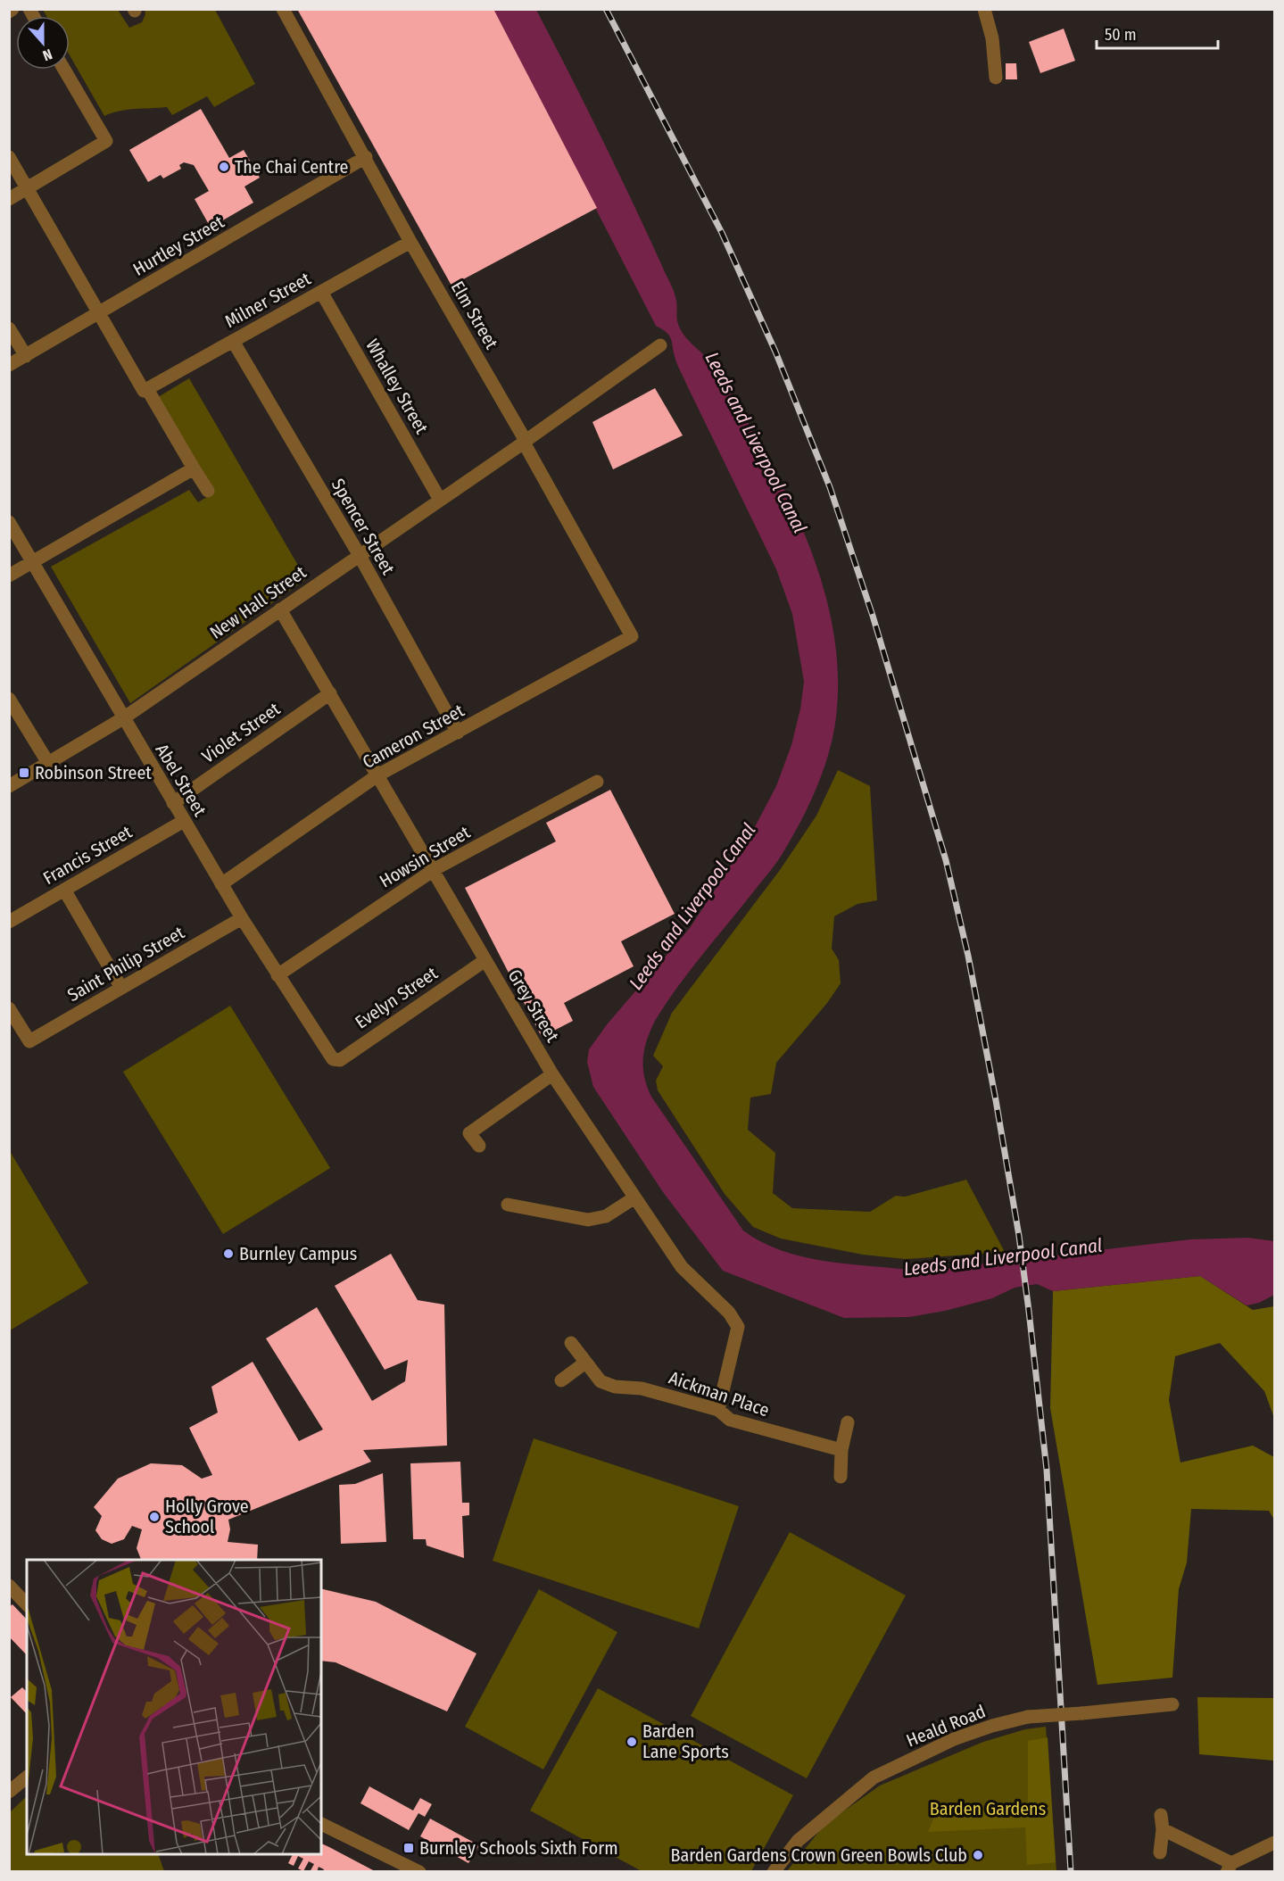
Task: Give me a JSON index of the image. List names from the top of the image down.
{
  "streets": {
    "street": [
      "Hurtley Street",
      "Milner Street",
      "Elm Street",
      "Whalley Street",
      "Spencer Street",
      "New Hall Street",
      "Violet Street",
      "Cameron Street",
      "Abel Street",
      "Francis Street",
      "Howsin Street",
      "Saint Philip Street",
      "Evelyn Street",
      "Grey Street",
      "Aickman Place",
      "Heald Road"
    ]
  },
  "crossings": [
    ["Hurtley Street", "Elm Street"],
    ["Milner Street", "Elm Street"],
    ["Milner Street", "Whalley Street"],
    ["Milner Street", "Spencer Street"],
    ["Elm Street", "New Hall Street"],
    ["Elm Street", "Cameron Street"],
    ["Whalley Street", "New Hall Street"],
    ["Spencer Street", "New Hall Street"],
    ["Spencer Street", "Cameron Street"],
    ["New Hall Street", "Abel Street"],
    ["New Hall Street", "Grey Street"],
    ["Violet Street", "Abel Street"],
    ["Violet Street", "Grey Street"],
    ["Cameron Street", "Abel Street"],
    ["Cameron Street", "Grey Street"],
    ["Abel Street", "Francis Street"],
    ["Abel Street", "Howsin Street"],
    ["Abel Street", "Saint Philip Street"],
    ["Abel Street", "Evelyn Street"],
    ["Howsin Street", "Grey Street"],
    ["Evelyn Street", "Grey Street"],
    ["Grey Street", "Aickman Place"]
  ],
  "water": ["Leeds and Liverpool Canal"],
  "parks": ["Barden Gardens"],
  "places": {
    "other": [
      "The Chai Centre",
      "Burnley Campus",
      "Holly Grove School",
      "Barden Lane Sports",
      "Barden Gardens Crown Green Bowls Club"
    ],
    "transit": ["Robinson Street", "Burnley Schools Sixth Form"]
  },
  "scale_bar": "50 m",
  "north": "bottom"
}
